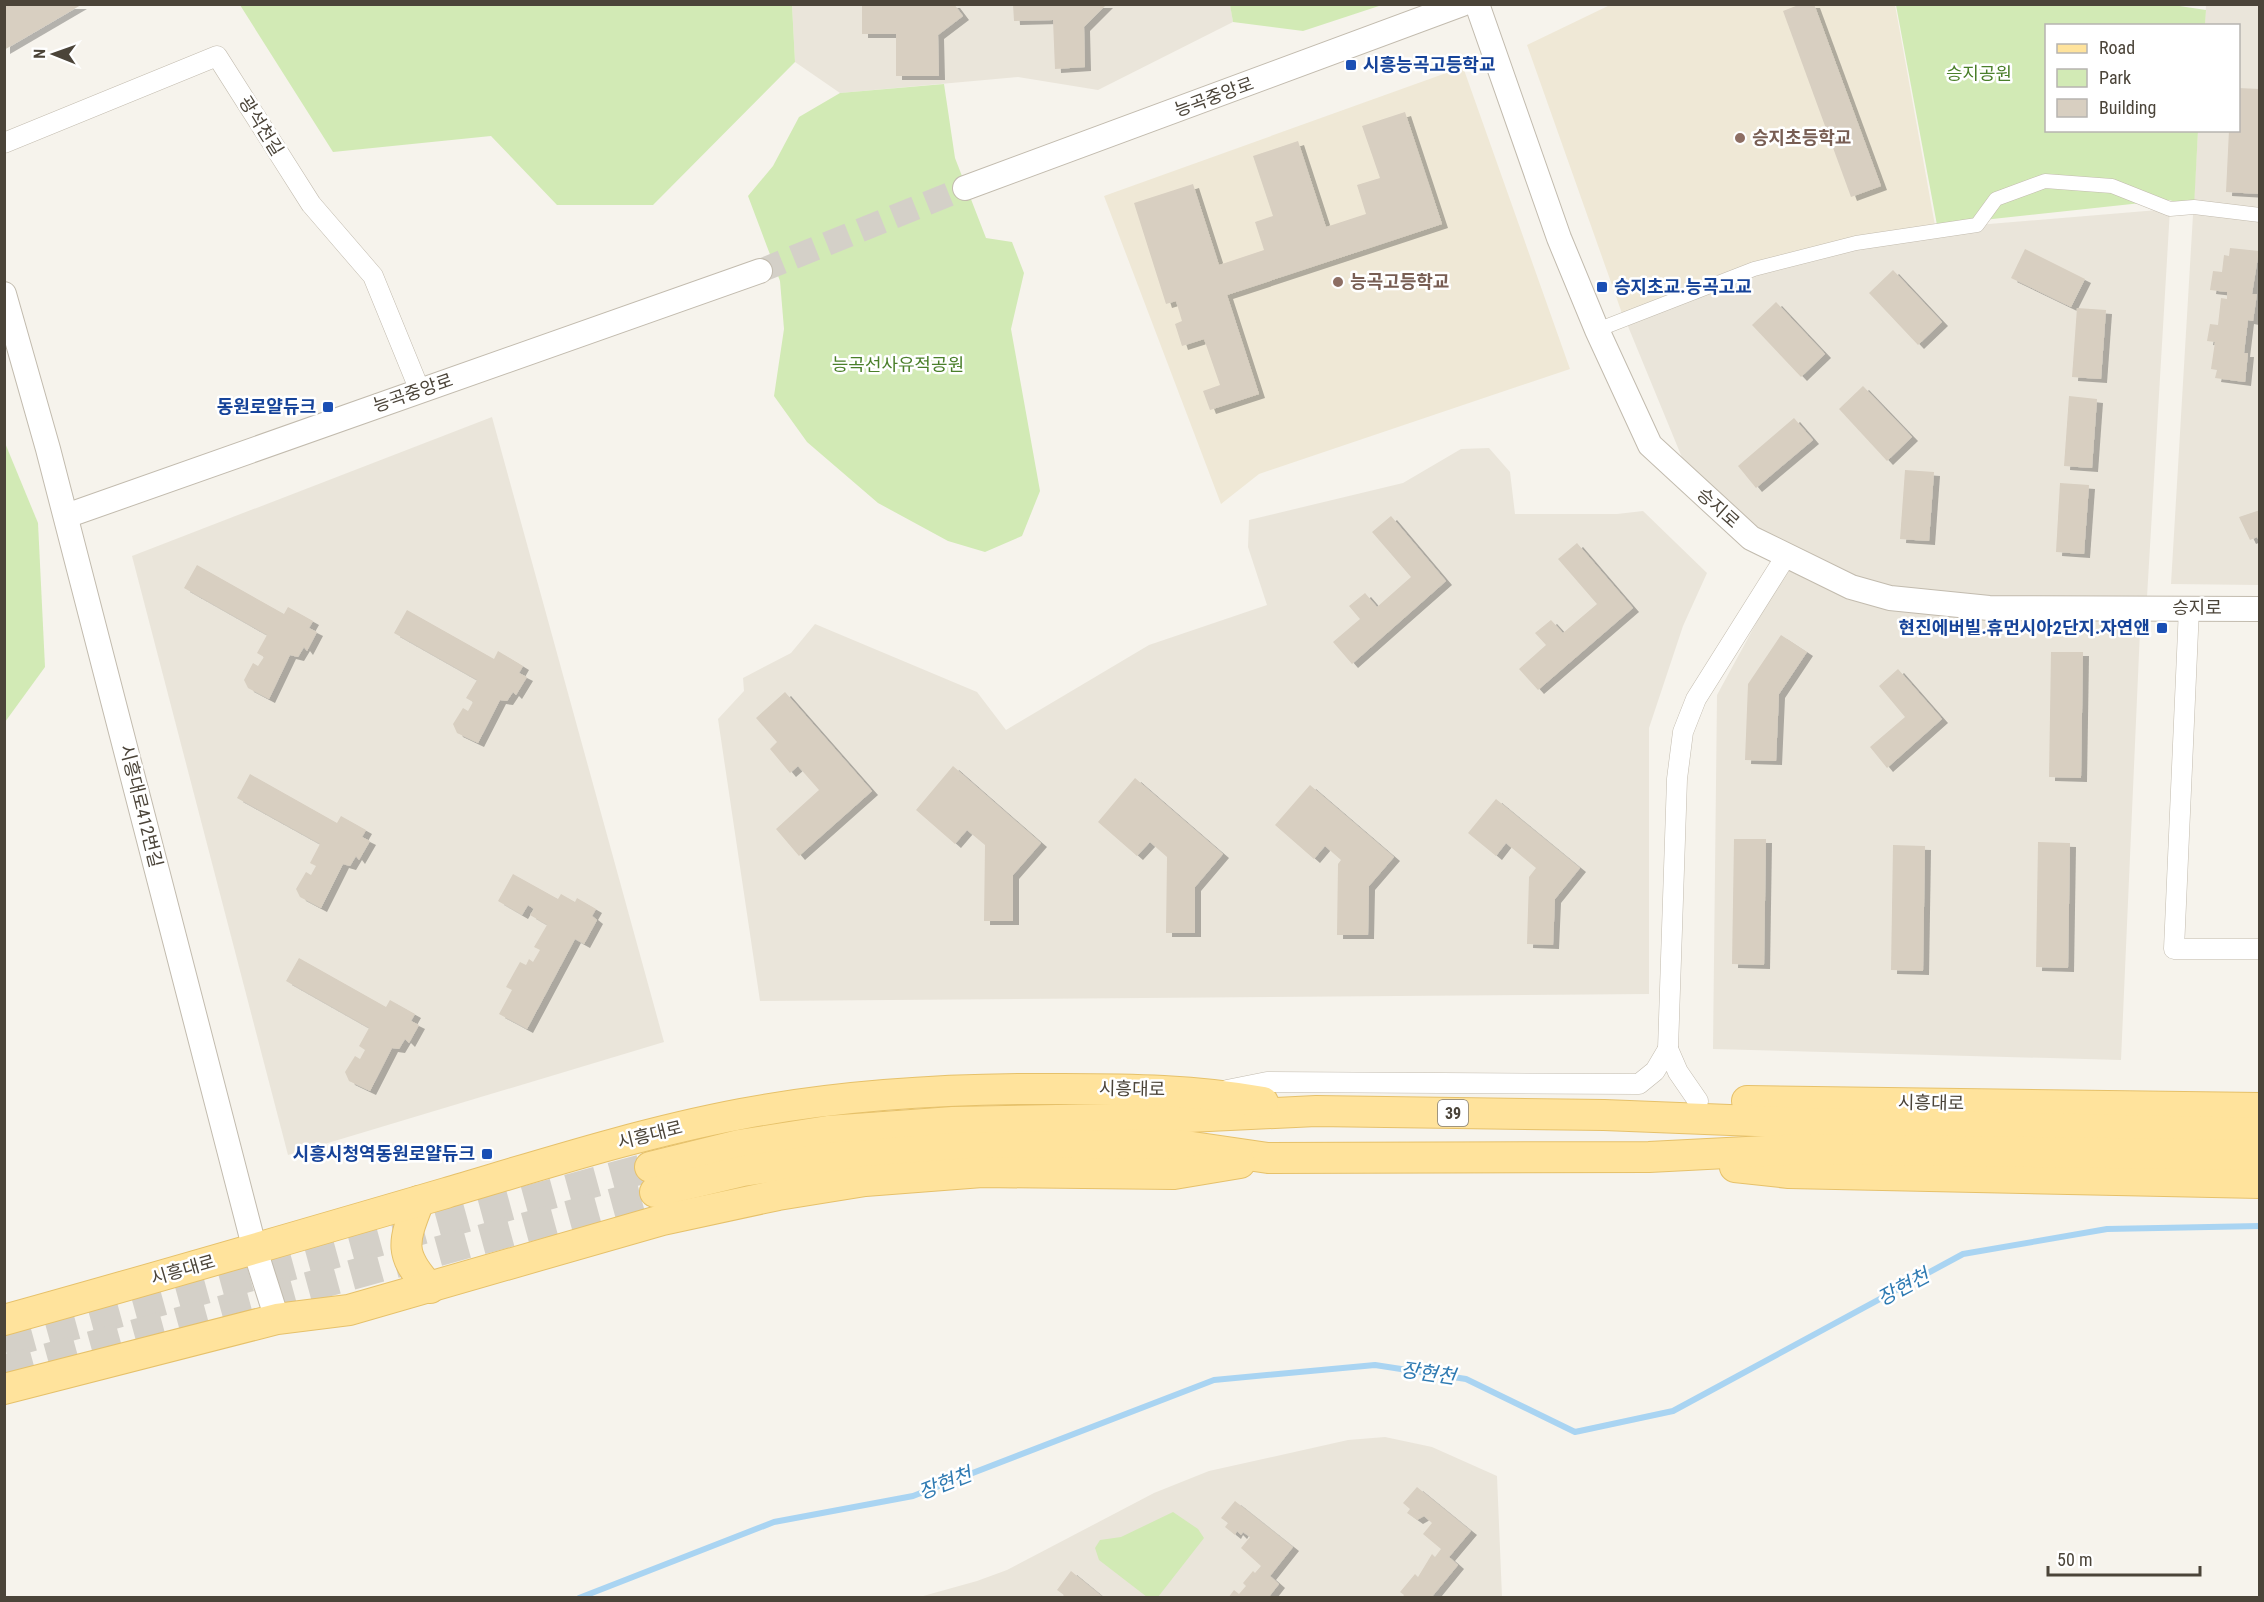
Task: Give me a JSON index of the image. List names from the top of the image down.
{
  "streets": {
    "main road": ["시흥대로", "39"],
    "street": [
      "능곡중앙로",
      "광석천길",
      "승지로",
      "시흥대로412번길"
    ]
  },
  "crossings": [
    ["능곡중앙로", "광석천길"],
    ["능곡중앙로", "시흥대로412번길"],
    ["시흥대로412번길", "시흥대로"]
  ],
  "water": ["장현천"],
  "parks": ["승지공원", "능곡선사유적공원"],
  "places": {
    "transit": [
      "시흥능곡고등학교",
      "승지초교.능곡고교",
      "동원로얄듀크",
      "현진에버빌.휴먼시아2단지.자연앤",
      "시흥시청역동원로얄듀크"
    ],
    "other": ["승지초등학교", "능곡고등학교"]
  },
  "legend": ["Road", "Park", "Building"],
  "scale_bar": "50 m",
  "north": "left"
}
